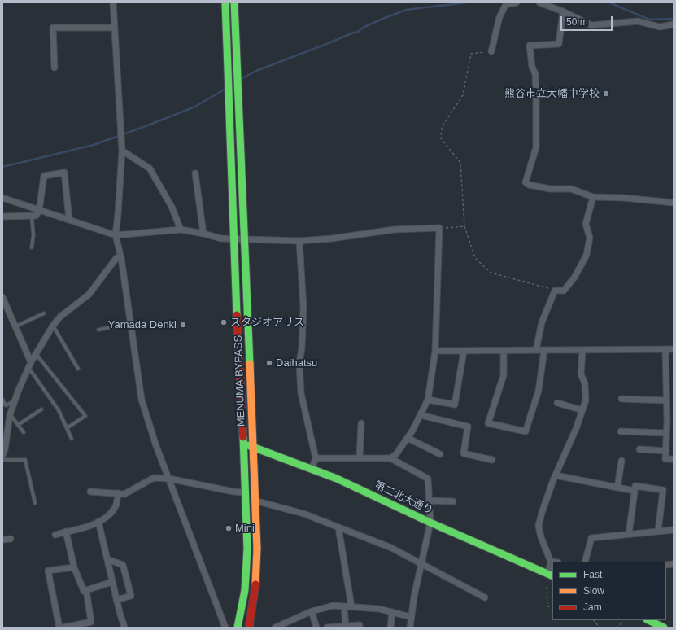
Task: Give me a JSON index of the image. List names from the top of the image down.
{
  "streets": {
    "main road": ["MENUMA BYPASS", "第二北大通り"]
  },
  "crossings": [
    ["MENUMA BYPASS", "第二北大通り"]
  ],
  "places": [
    "熊谷市立大幡中学校",
    "スタジオアリス",
    "Yamada Denki",
    "Daihatsu",
    "Mini"
  ],
  "legend": ["Fast", "Slow", "Jam"],
  "scale_bar": "50 m"
}
